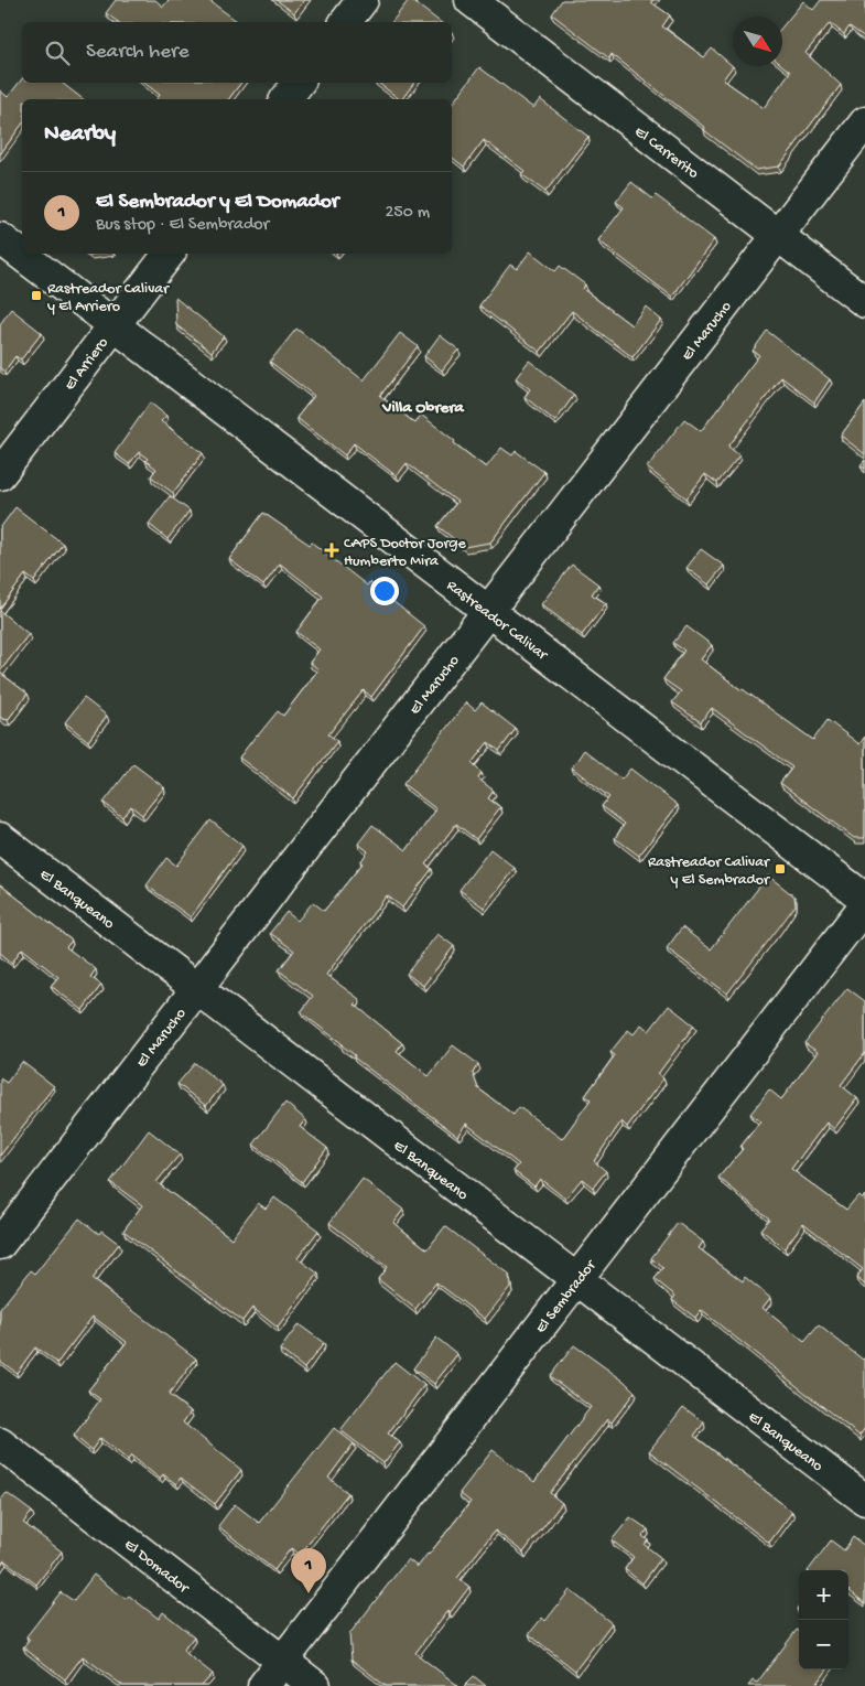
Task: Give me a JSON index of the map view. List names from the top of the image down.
{
  "streets": {
    "street": [
      "El Carrerito",
      "El Marucho",
      "El Arriero",
      "Rastreador Calivar",
      "El Banqueano",
      "El Sembrador",
      "El Domador"
    ]
  },
  "crossings": [
    ["El Carrerito", "El Marucho"],
    ["El Marucho", "Rastreador Calivar"],
    ["El Marucho", "El Banqueano"],
    ["El Arriero", "Rastreador Calivar"],
    ["El Banqueano", "El Sembrador"],
    ["El Sembrador", "El Domador"]
  ],
  "districts": ["Villa Obrera"],
  "places": {
    "transit": ["Rastreador Calivar y El Arriero", "Rastreador Calivar y El Sembrador"],
    "health": ["CAPS Doctor Jorge Humberto Mira"]
  },
  "north": "bottom right",
  "page": {
    "search": "Search here",
    "heading": "Nearby",
    "list": [
      {
        "mark": "1",
        "name": "El Sembrador y El Domador",
        "note": "Bus stop · El Sembrador",
        "value": "250 m"
      }
    ],
    "pins": "1",
    "map_buttons": ["+", "−"]
  }
}
